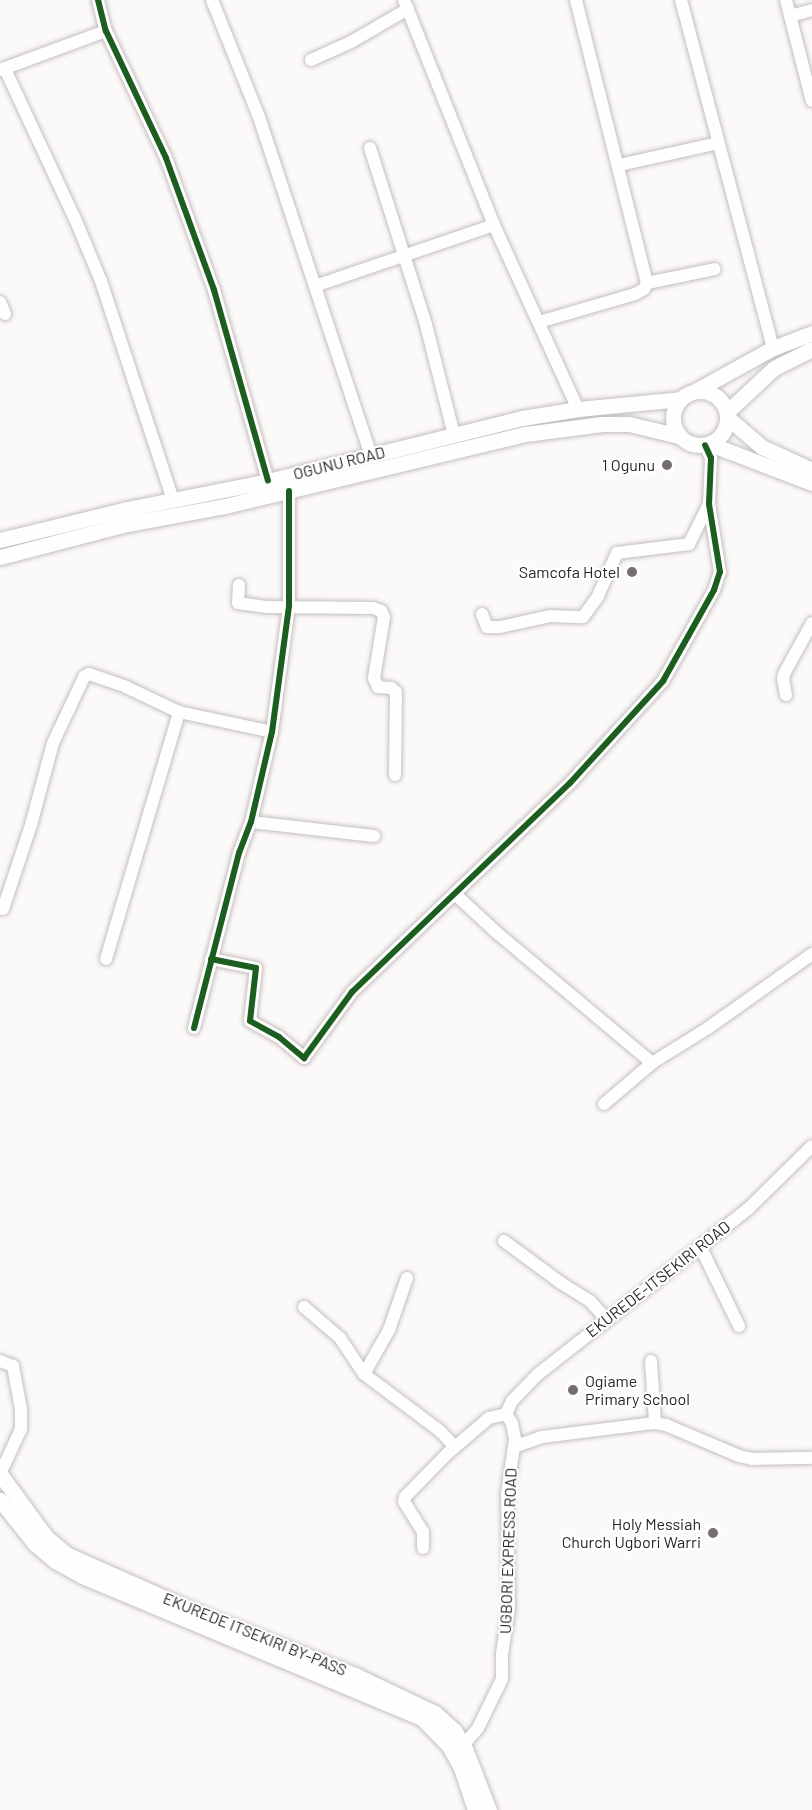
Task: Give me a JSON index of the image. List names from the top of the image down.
{
  "streets": {
    "main road": ["OGUNU ROAD", "EKUREDE ITSEKIRI BY-PASS"],
    "street": ["EKUREDE-ITSEKIRI ROAD", "UGBORI EXPRESS ROAD"]
  },
  "crossings": [
    ["EKUREDE-ITSEKIRI ROAD", "UGBORI EXPRESS ROAD"],
    ["UGBORI EXPRESS ROAD", "EKUREDE ITSEKIRI BY-PASS"]
  ],
  "places": [
    "1 Ogunu",
    "Samcofa Hotel",
    "Ogiame Primary School",
    "Holy Messiah Church Ugbori Warri"
  ]
}
